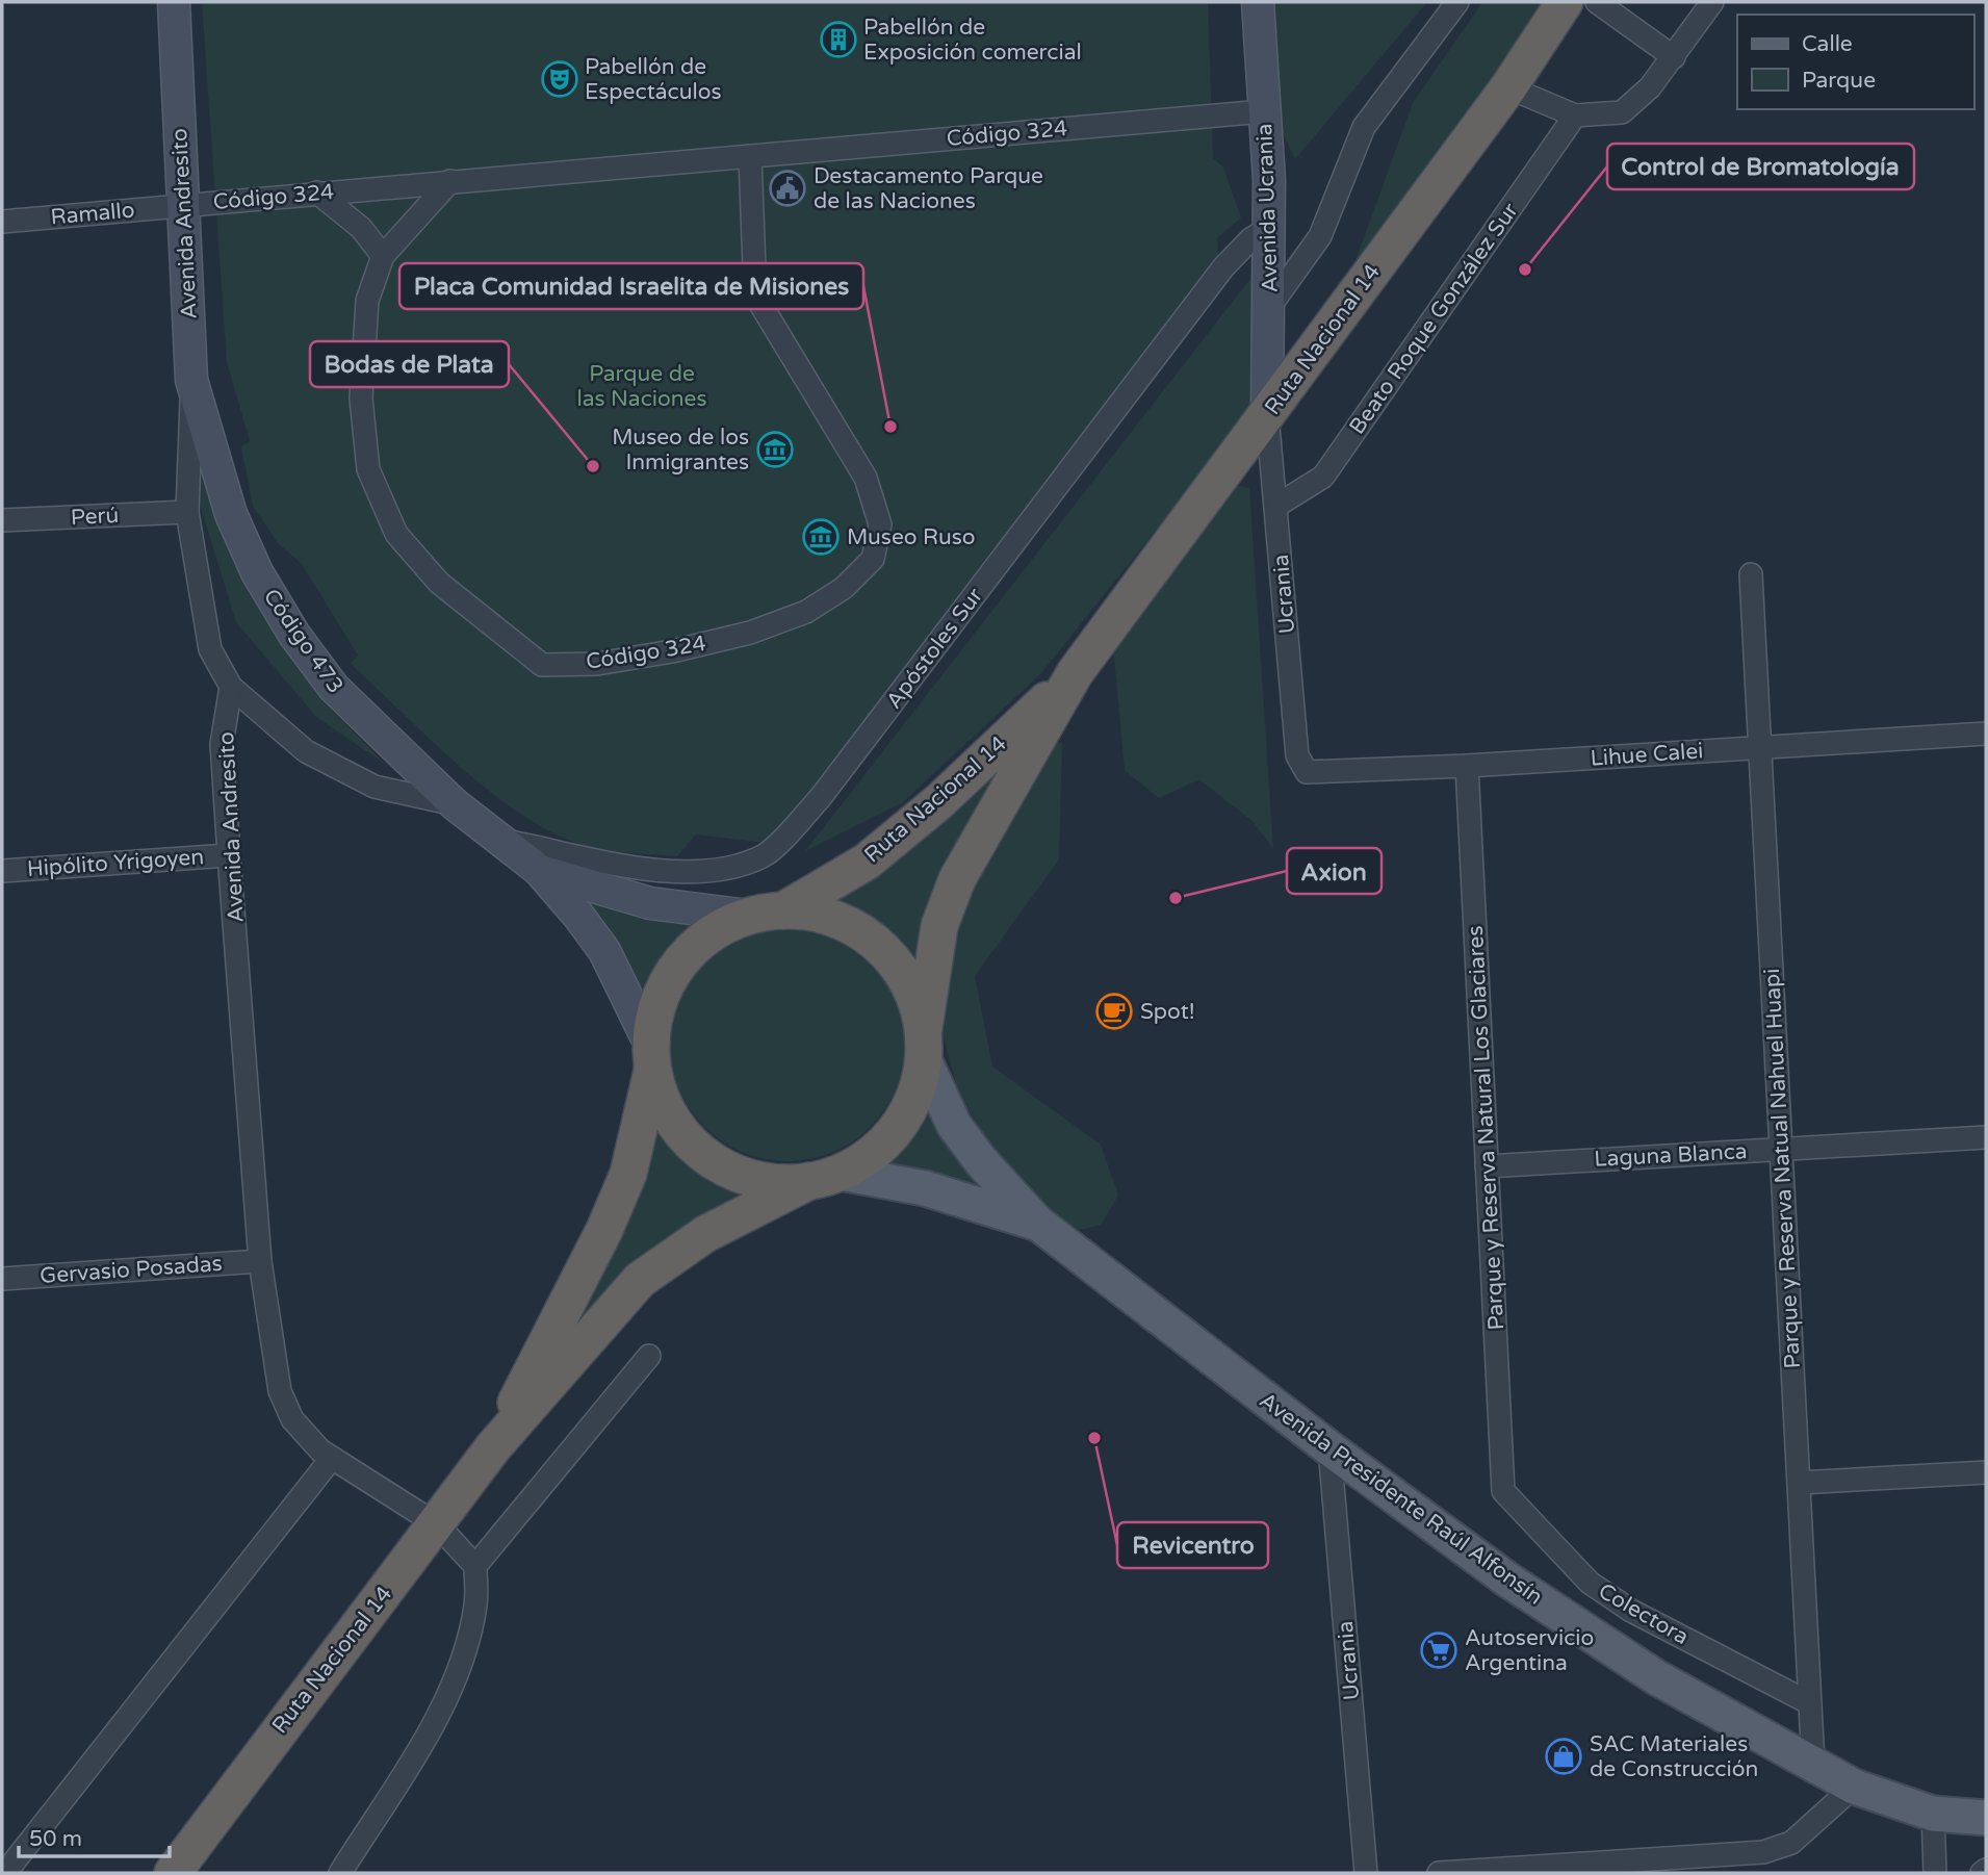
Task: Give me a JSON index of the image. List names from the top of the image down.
{
  "streets": {
    "highway": ["Ruta Nacional 14"],
    "main road": [
      "Avenida Ucrania",
      "Avenida Andresito",
      "Código 473",
      "Avenida Presidente Raúl Alfonsín"
    ],
    "street": [
      "Código 324",
      "Ramallo",
      "Beato Roque González Sur",
      "Perú",
      "Ucrania",
      "Apóstoles Sur",
      "Lihue Calei",
      "Hipólito Yrigoyen",
      "Parque y Reserva Natural Los Glaciares",
      "Laguna Blanca",
      "Parque y Reserva Natual Nahuel Huapi",
      "Gervasio Posadas",
      "Colectora"
    ]
  },
  "crossings": [
    ["Código 324", "Avenida Ucrania"],
    ["Código 324", "Ramallo"],
    ["Código 324", "Avenida Andresito"],
    ["Avenida Ucrania", "Ruta Nacional 14"],
    ["Avenida Ucrania", "Ucrania"],
    ["Avenida Ucrania", "Apóstoles Sur"],
    ["Ramallo", "Avenida Andresito"],
    ["Avenida Andresito", "Ruta Nacional 14"],
    ["Avenida Andresito", "Perú"],
    ["Avenida Andresito", "Código 473"],
    ["Avenida Andresito", "Hipólito Yrigoyen"],
    ["Avenida Andresito", "Gervasio Posadas"],
    ["Beato Roque González Sur", "Ucrania"],
    ["Ruta Nacional 14", "Ucrania"],
    ["Ruta Nacional 14", "Avenida Presidente Raúl Alfonsín"],
    ["Ucrania", "Lihue Calei"],
    ["Ucrania", "Avenida Presidente Raúl Alfonsín"],
    ["Código 473", "Apóstoles Sur"],
    ["Lihue Calei", "Parque y Reserva Natural Los Glaciares"],
    ["Lihue Calei", "Parque y Reserva Natual Nahuel Huapi"],
    ["Parque y Reserva Natural Los Glaciares", "Laguna Blanca"],
    ["Parque y Reserva Natural Los Glaciares", "Colectora"],
    ["Laguna Blanca", "Parque y Reserva Natual Nahuel Huapi"],
    ["Parque y Reserva Natual Nahuel Huapi", "Avenida Presidente Raúl Alfonsín"],
    ["Parque y Reserva Natual Nahuel Huapi", "Colectora"]
  ],
  "parks": ["Parque de las Naciones"],
  "places": {
    "building": ["Pabellón de Exposición comercial"],
    "theatre": ["Pabellón de Espectáculos"],
    "public building": ["Destacamento Parque de las Naciones"],
    "other": [
      "Control de Bromatología",
      "Placa Comunidad Israelita de Misiones",
      "Bodas de Plata",
      "Axion",
      "Revicentro"
    ],
    "museum": ["Museo de los Inmigrantes", "Museo Ruso"],
    "cafe": ["Spot!"],
    "supermarket": ["Autoservicio Argentina"],
    "shop": ["SAC Materiales de Construcción"]
  },
  "legend": ["Calle", "Parque"],
  "scale_bar": "50 m"
}
